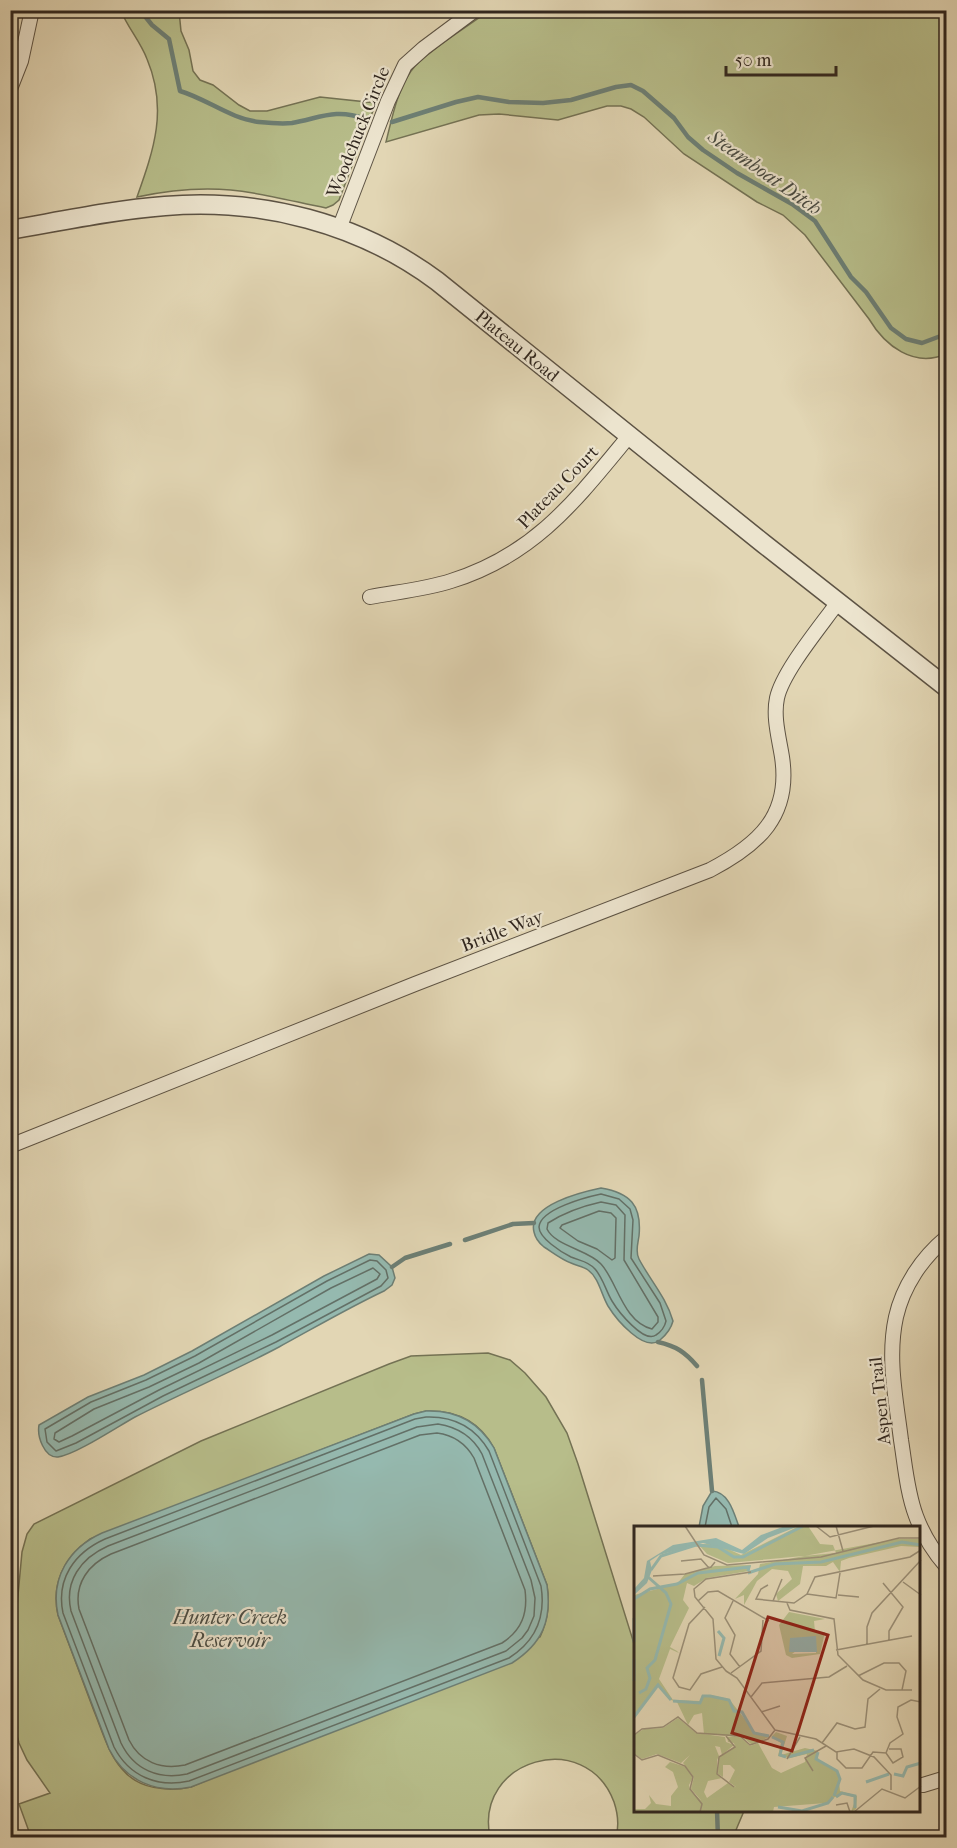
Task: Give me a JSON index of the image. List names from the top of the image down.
{
  "streets": {
    "street": [
      "Woodchuck Circle",
      "Plateau Road",
      "Plateau Court",
      "Bridle Way",
      "Aspen Trail"
    ]
  },
  "crossings": [
    ["Woodchuck Circle", "Plateau Road"],
    ["Plateau Road", "Plateau Court"],
    ["Plateau Road", "Bridle Way"]
  ],
  "water": ["Steamboat Ditch", "Hunter Creek Reservoir"],
  "scale_bar": "50 m"
}
